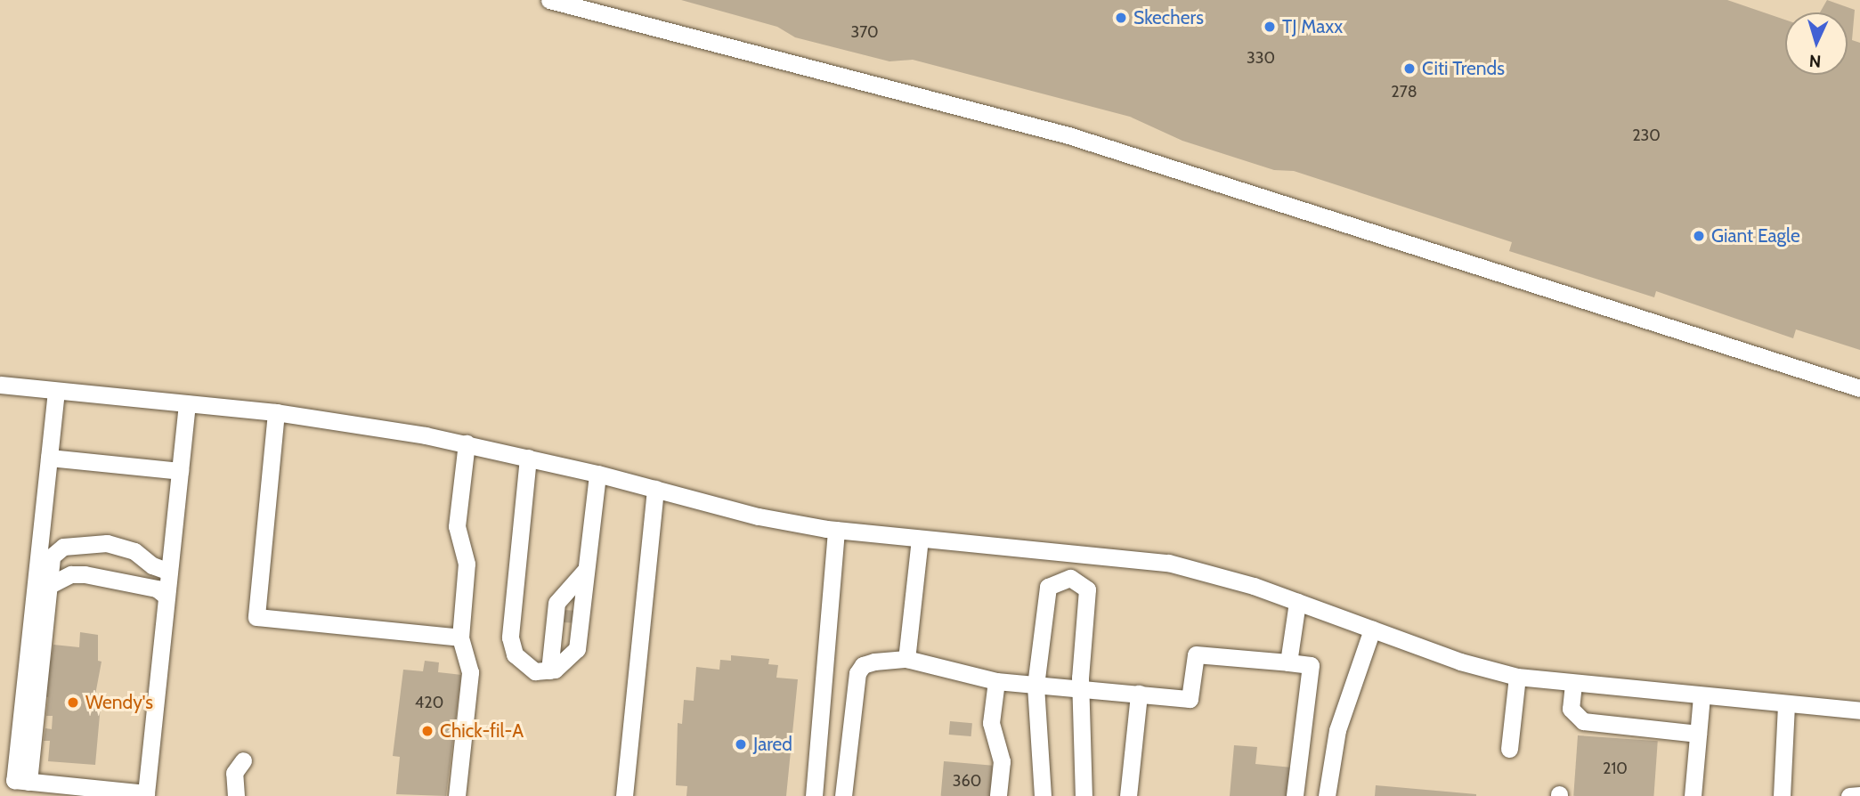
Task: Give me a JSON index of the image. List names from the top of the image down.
{
  "places": [
    "Skechers",
    "TJ Maxx",
    "Citi Trends",
    "Giant Eagle",
    "Wendy's",
    "Chick-fil-A",
    "Jared"
  ],
  "house_numbers": [
    "370",
    "330",
    "278",
    "230",
    "420",
    "210",
    "360"
  ],
  "north": "bottom"
}
